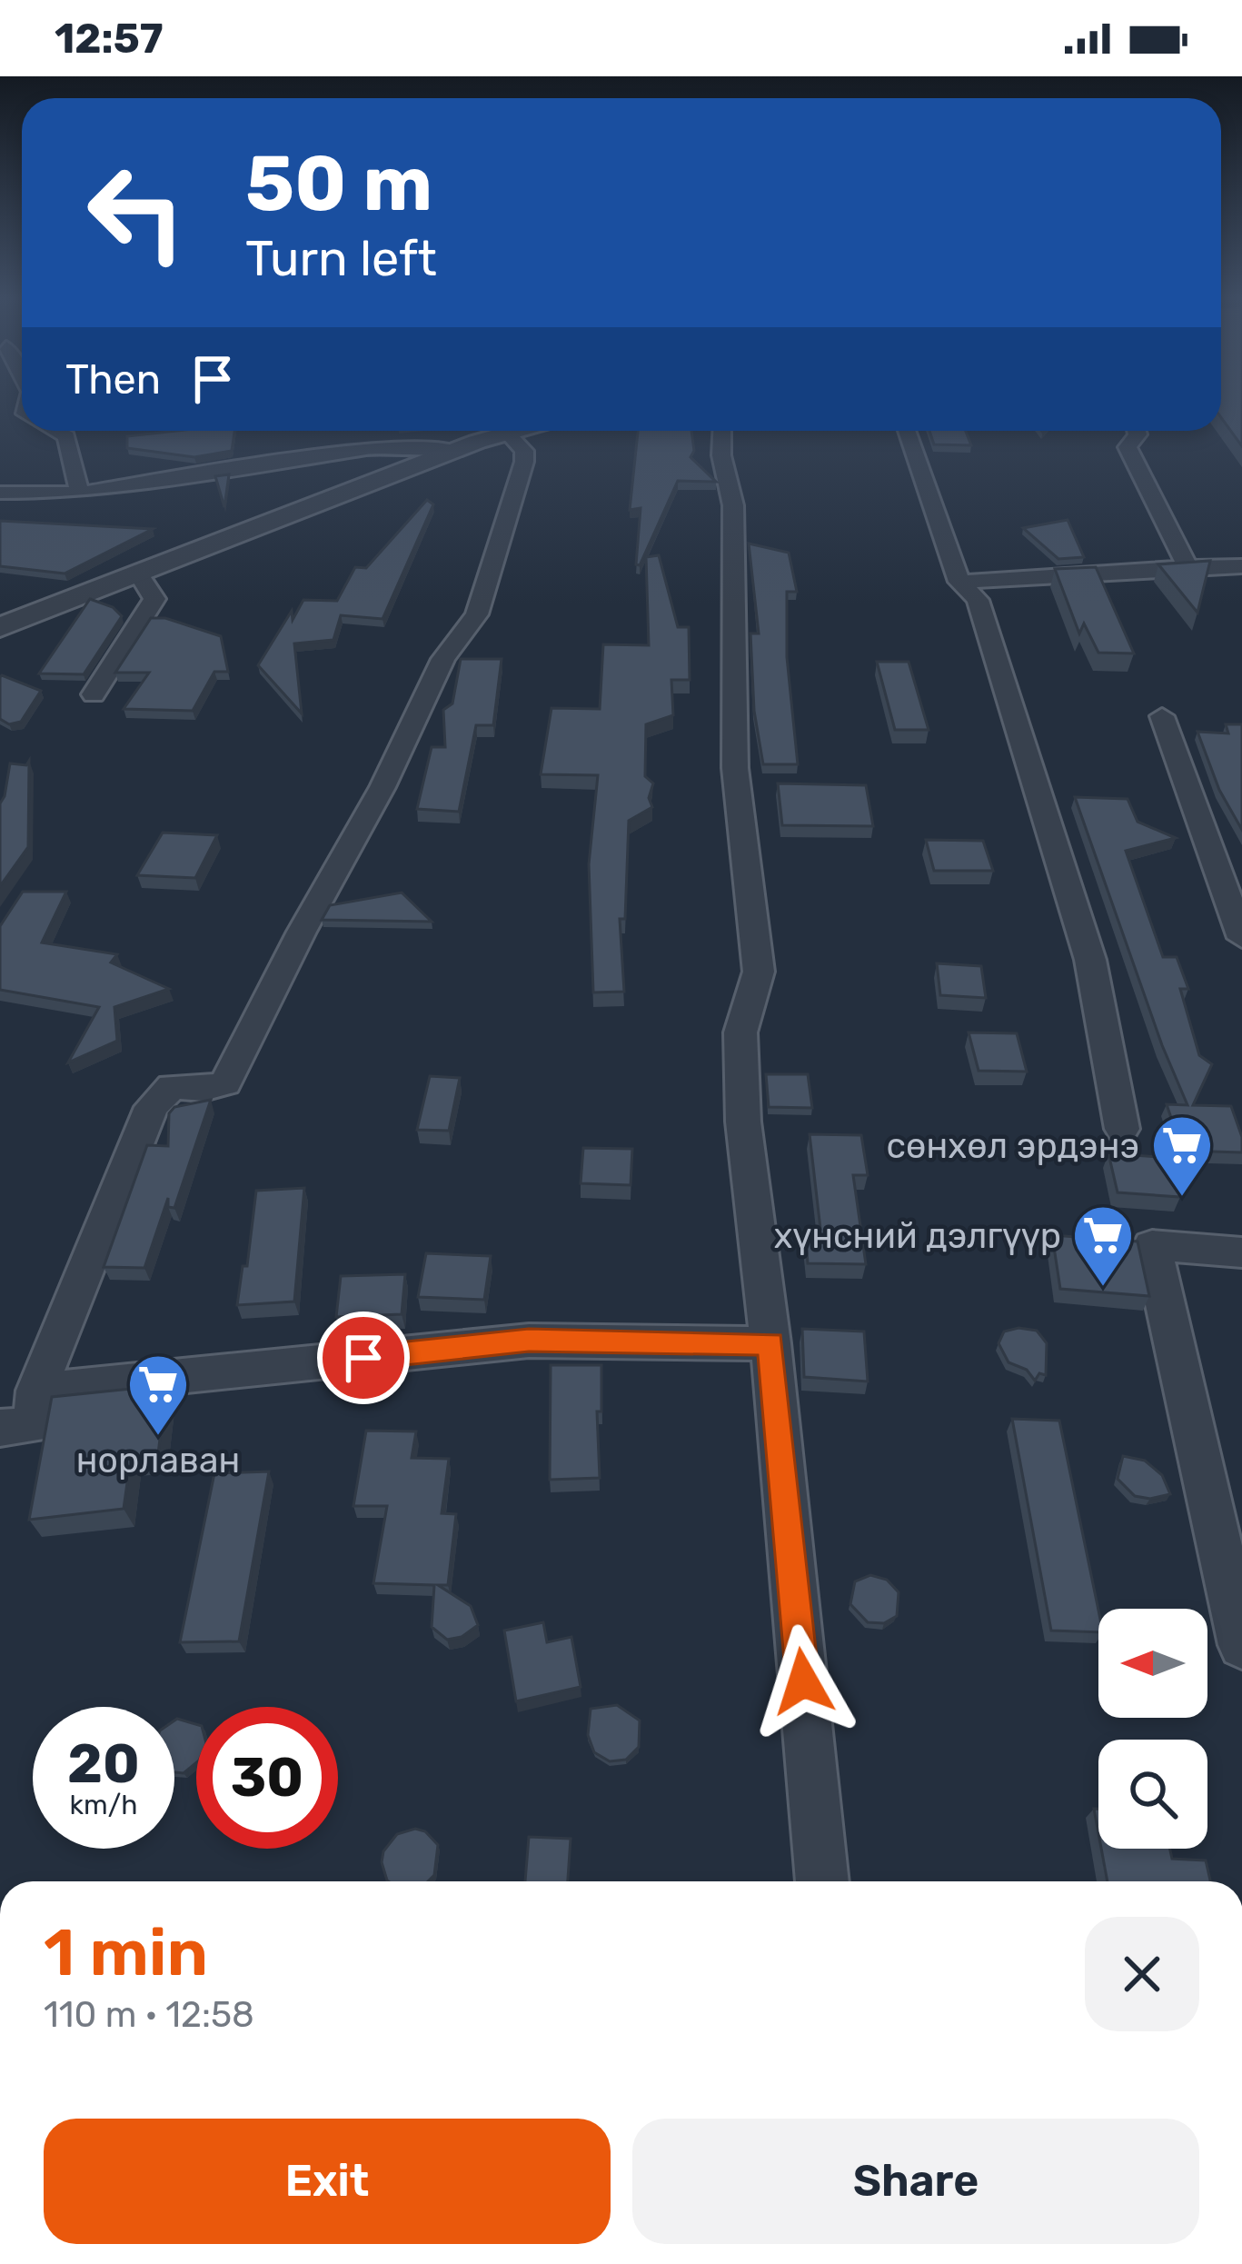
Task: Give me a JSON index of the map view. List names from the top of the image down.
{
  "places": {
    "supermarket": ["сөнхөл эрдэнэ", "хүнсний дэлгүүр", "норлаван"]
  },
  "north": "left",
  "page": {
    "status": "12:57",
    "turn": ["50 m", "Turn left"],
    "then": "Then",
    "speed": "20 km/h",
    "limit": "30",
    "heading": ["1 min", "110 m · 12:58"],
    "buttons": ["Exit", "Share"]
  }
}
